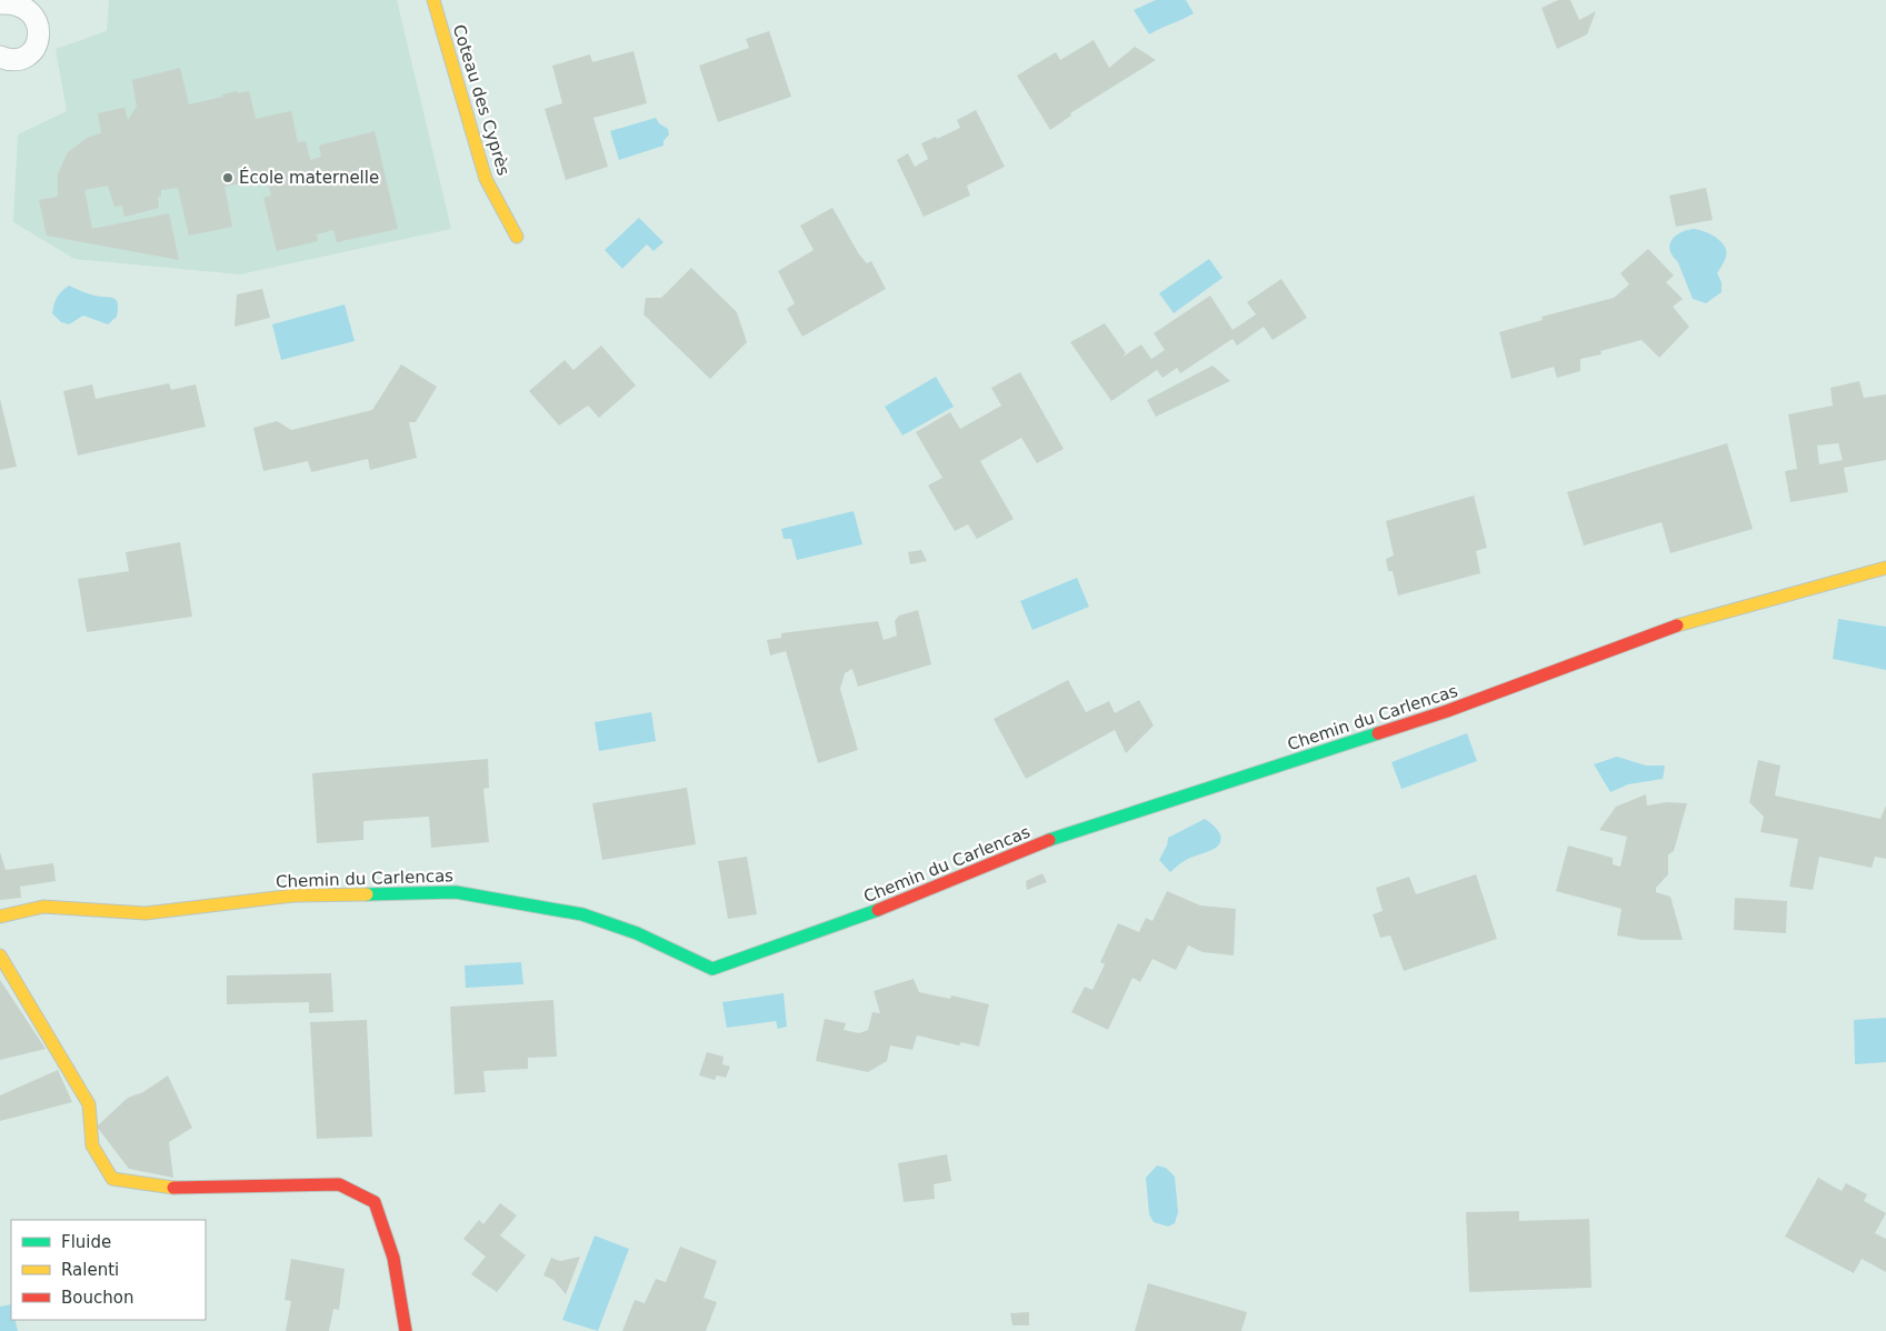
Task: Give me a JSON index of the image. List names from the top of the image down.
{
  "streets": {
    "street": ["Coteau des Cyprès", "Chemin du Carlencas"]
  },
  "places": ["École maternelle"],
  "legend": ["Fluide", "Ralenti", "Bouchon"]
}
